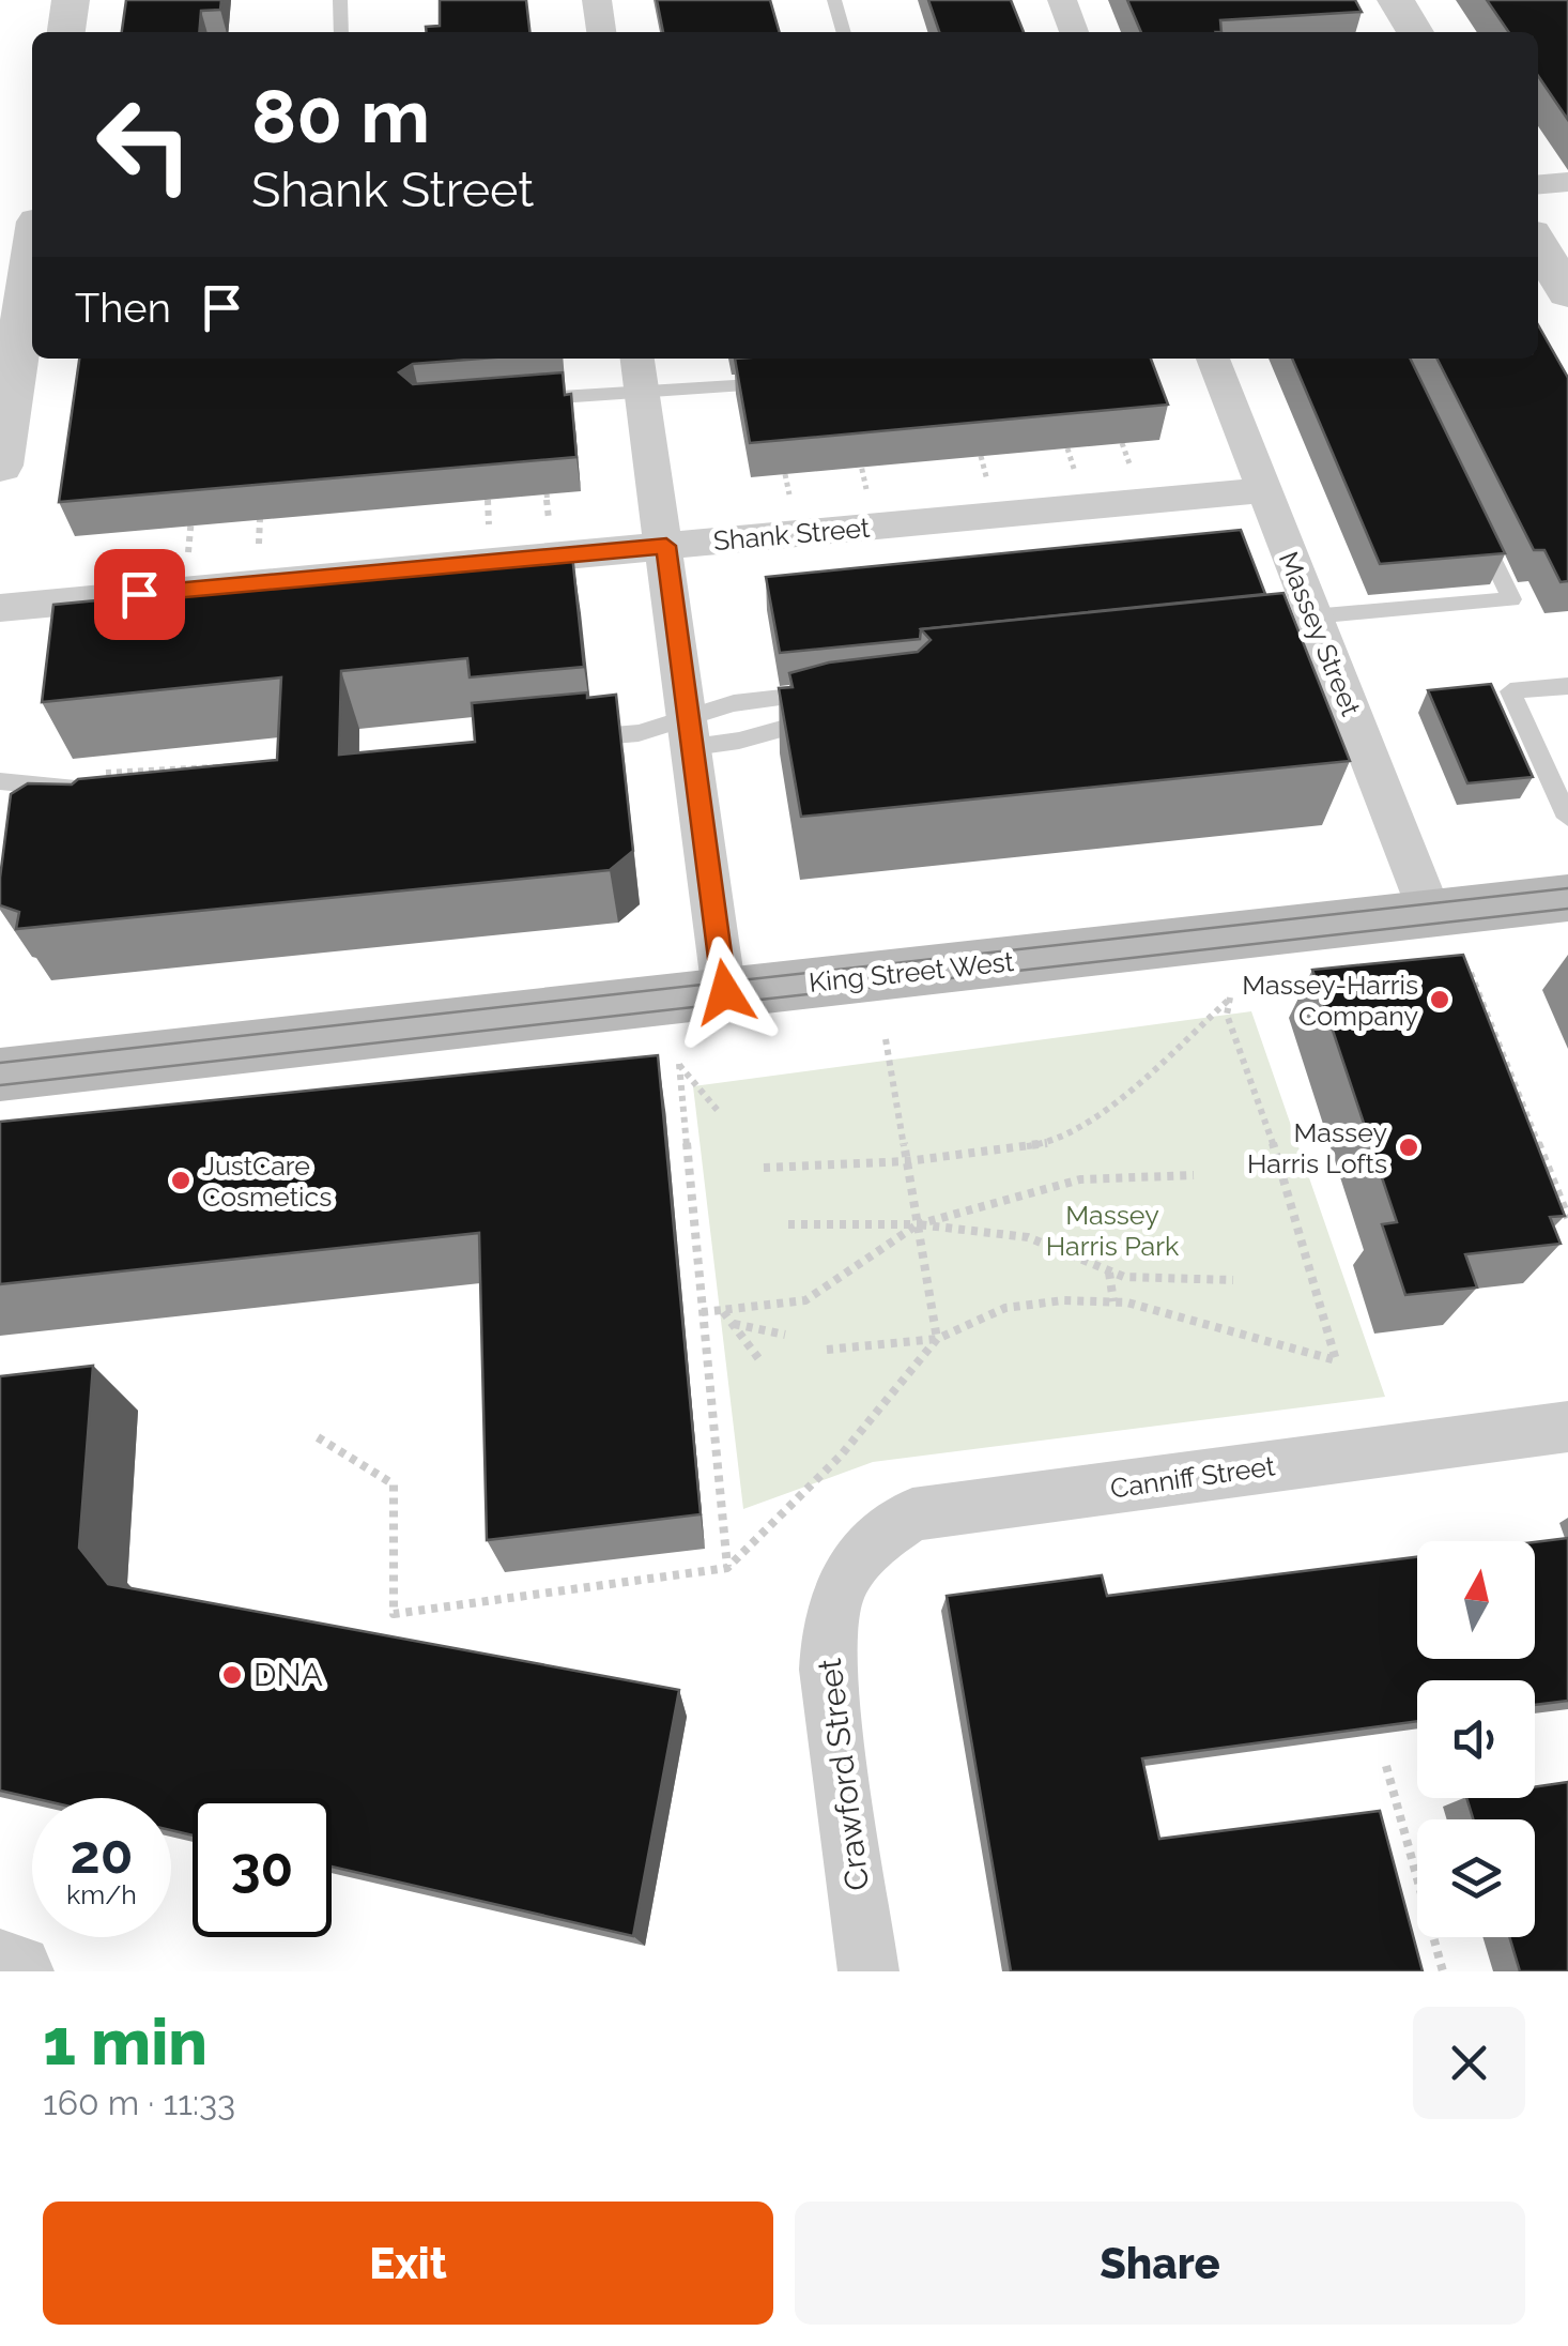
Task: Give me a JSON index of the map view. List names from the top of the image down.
{
  "streets": {
    "main road": ["King Street West"],
    "street": [
      "Shank Street",
      "Massey Street",
      "Canniff Street",
      "Crawford Street"
    ]
  },
  "crossings": [
    ["Shank Street", "Massey Street"],
    ["Massey Street", "King Street West"],
    ["Canniff Street", "Crawford Street"]
  ],
  "parks": ["Massey Harris Park"],
  "places": [
    "Massey-Harris Company",
    "Massey Harris Lofts",
    "JustCare Cosmetics",
    "DNA"
  ],
  "north": "top",
  "page": {
    "turn": ["80 m", "Shank Street"],
    "then": "Then",
    "speed": "20 km/h",
    "limit": "30",
    "heading": ["1 min", "160 m · 11:33"],
    "buttons": ["Exit", "Share"]
  }
}
